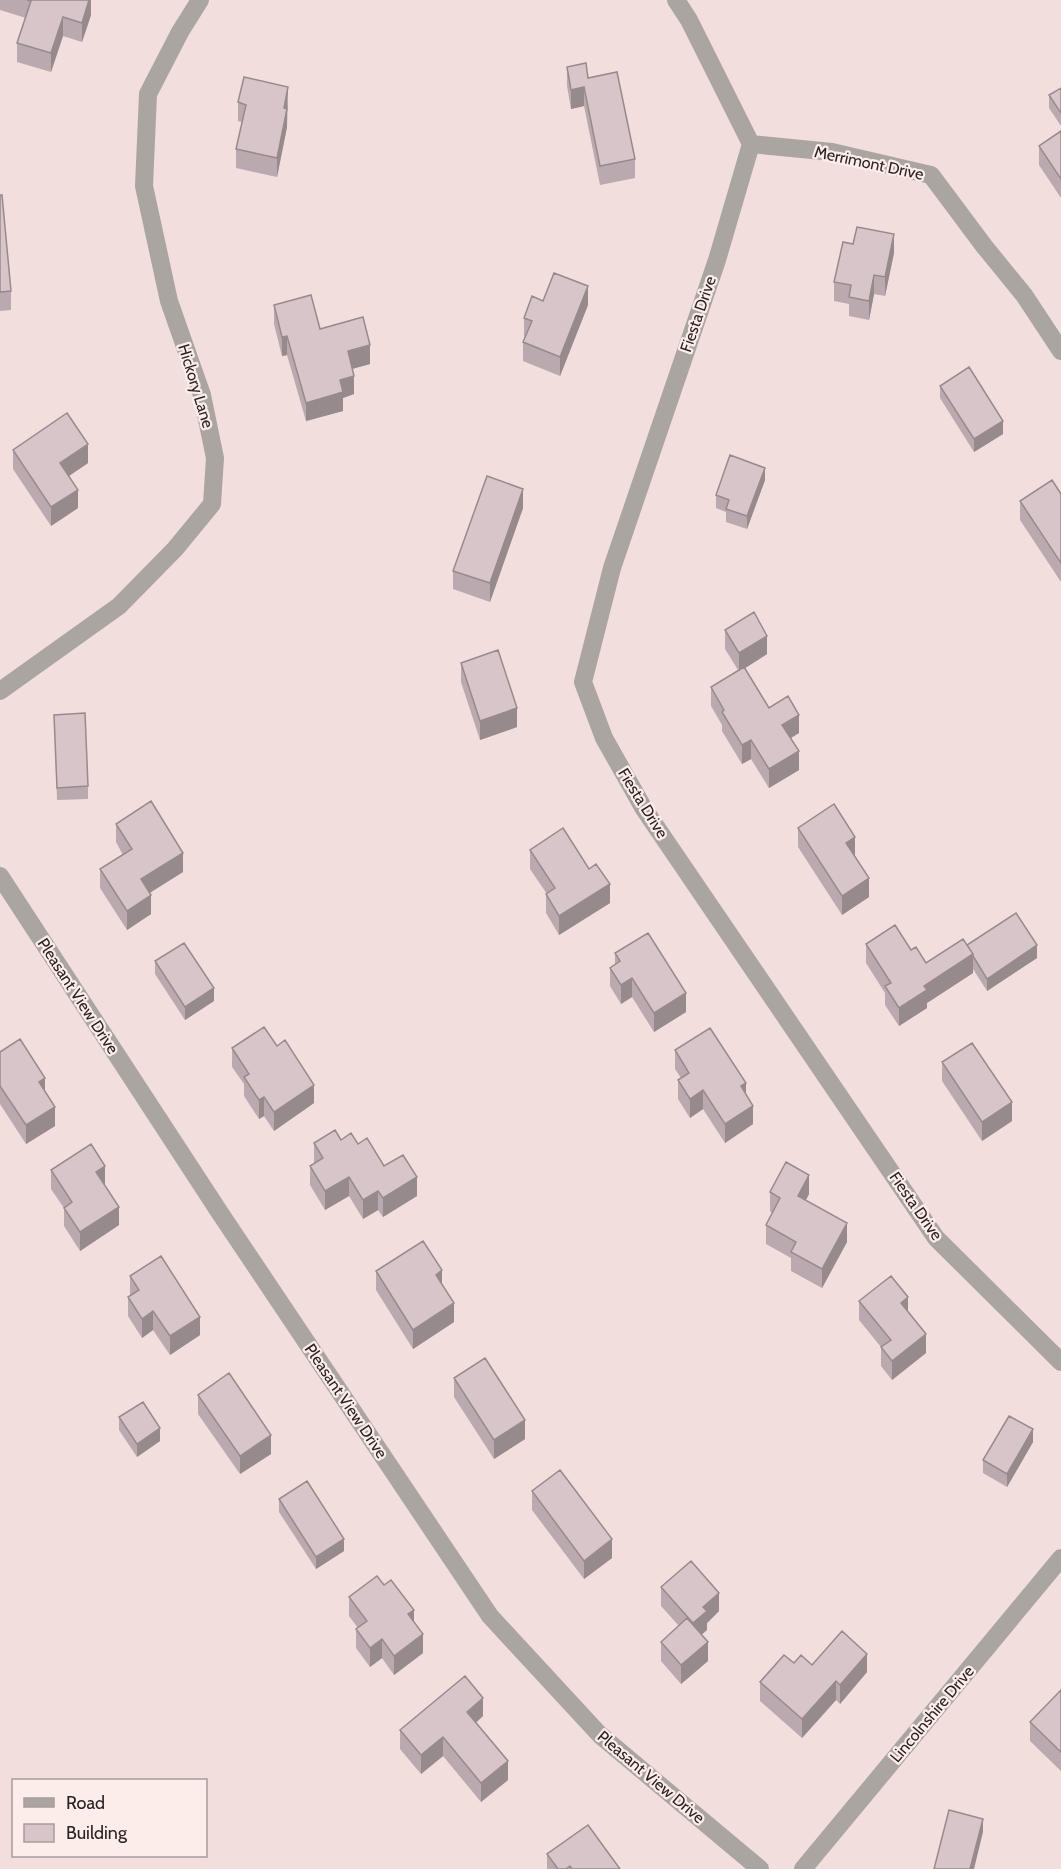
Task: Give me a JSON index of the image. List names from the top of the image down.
{
  "streets": {
    "street": [
      "Merrimont Drive",
      "Fiesta Drive",
      "Hickory Lane",
      "Pleasant View Drive",
      "Lincolnshire Drive"
    ]
  },
  "crossings": [
    ["Merrimont Drive", "Fiesta Drive"]
  ],
  "legend": ["Road", "Building"]
}
